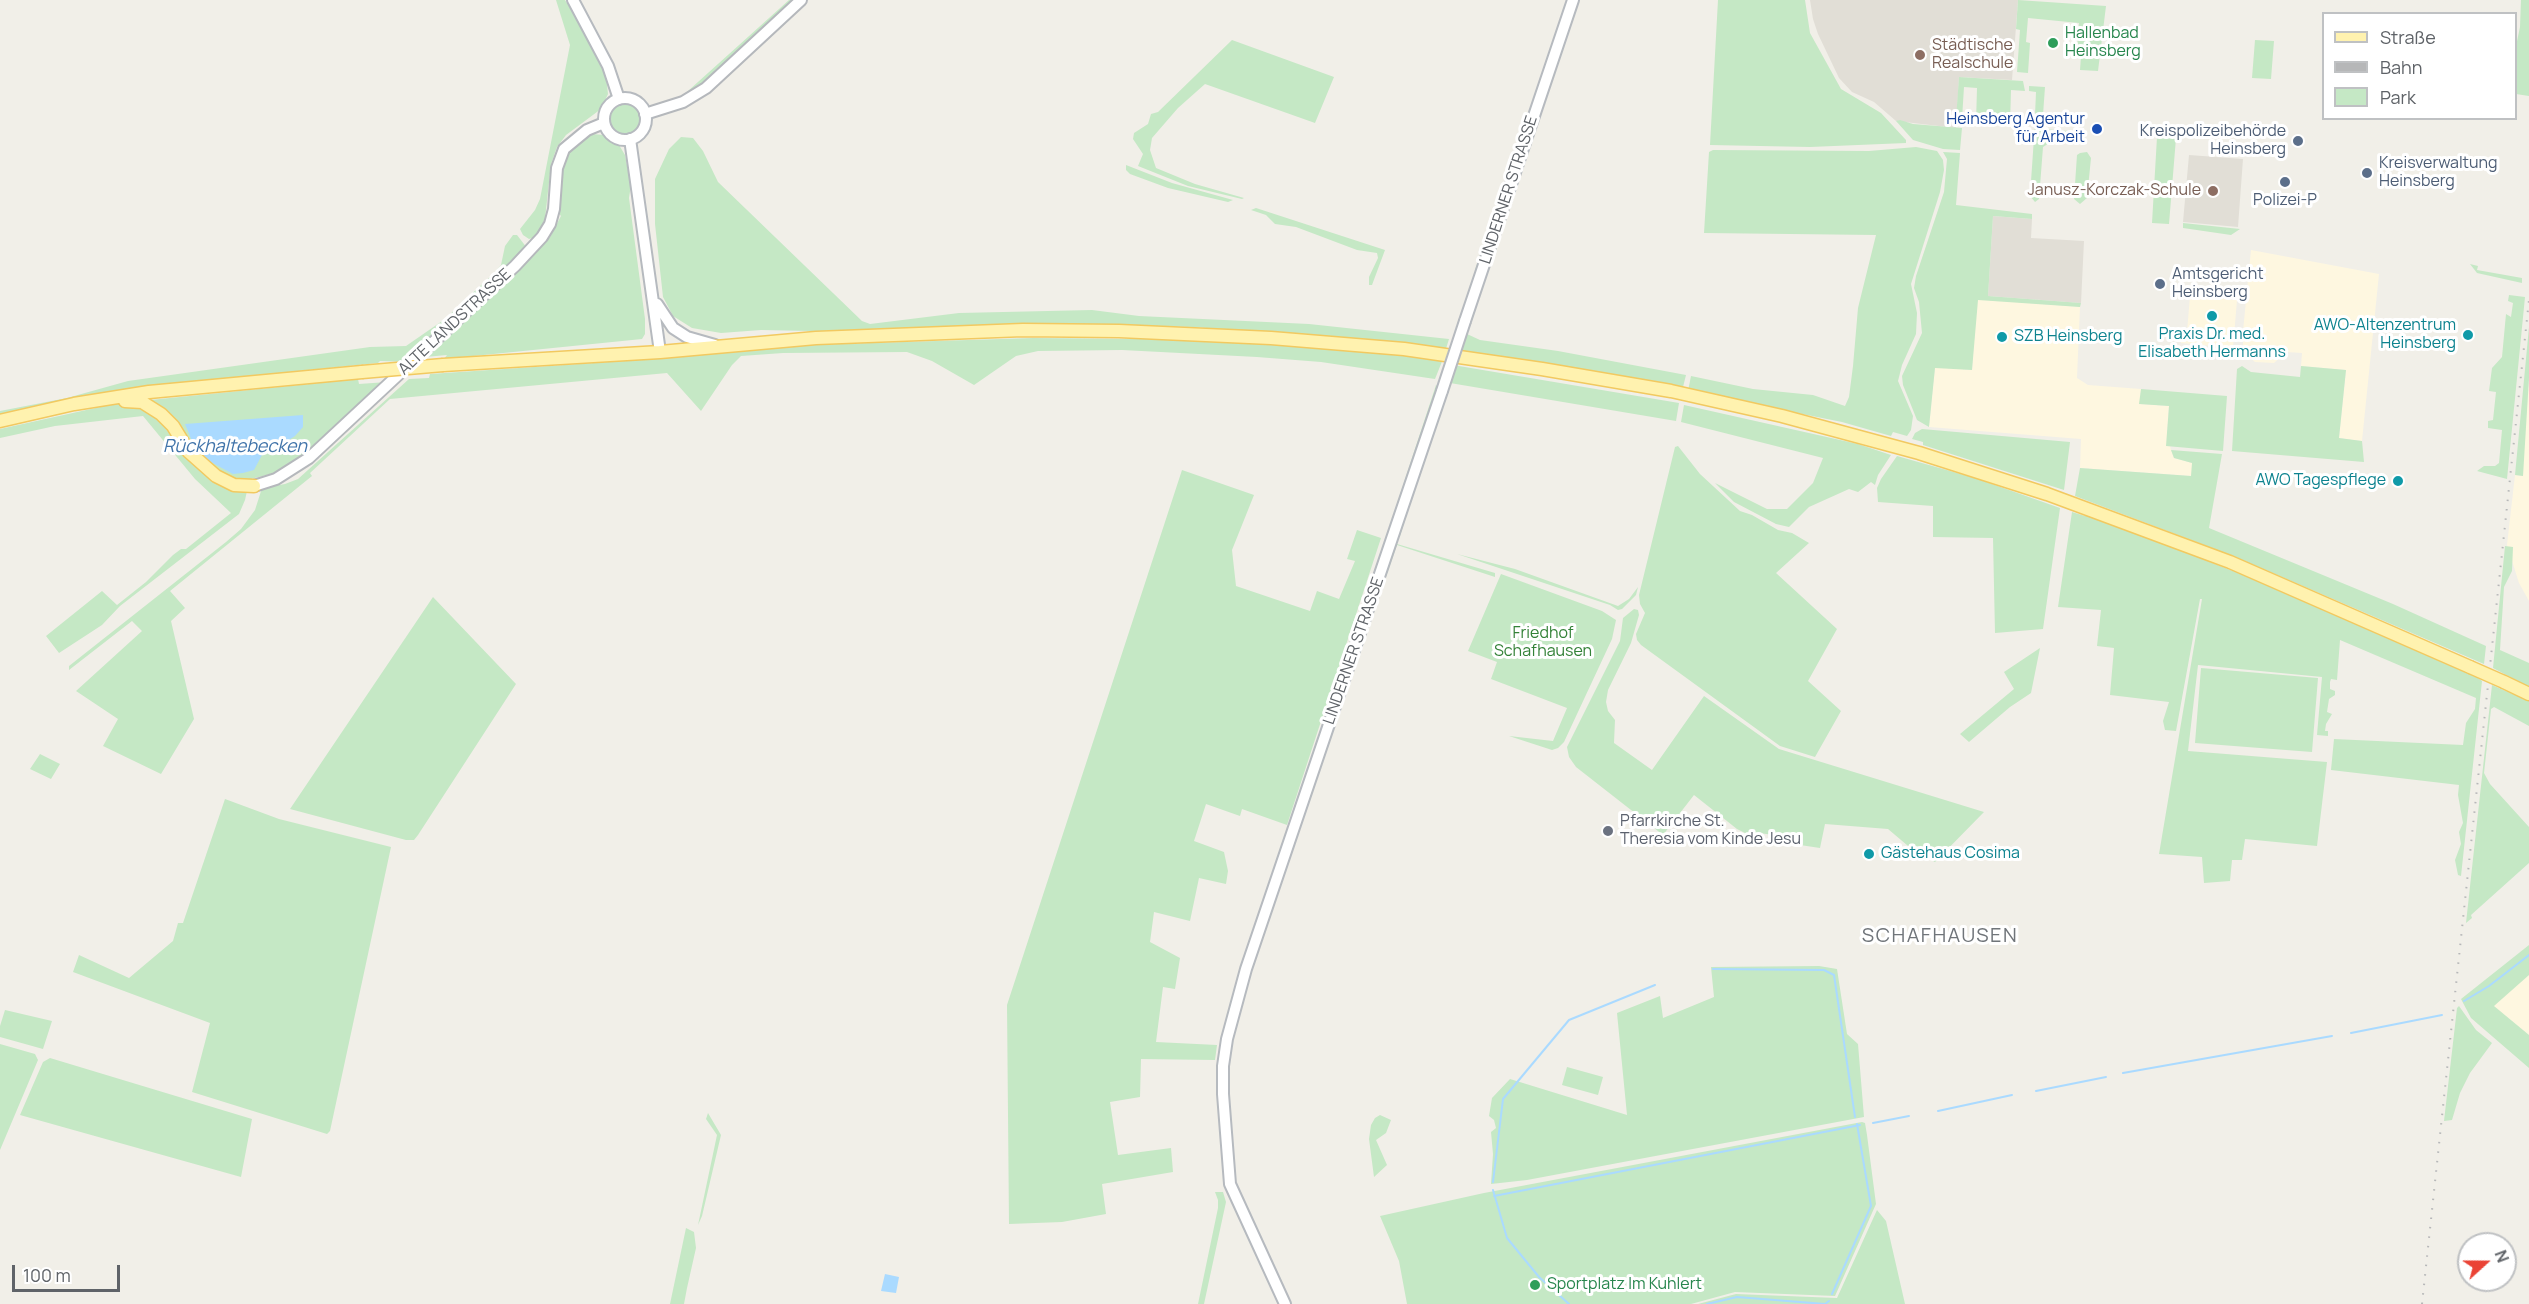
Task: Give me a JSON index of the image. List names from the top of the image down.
{
  "streets": {
    "main road": ["LINDERNER STRASSE", "ALTE LANDSTRASSE"]
  },
  "districts": ["SCHAFHAUSEN"],
  "water": ["Rückhaltebecken"],
  "parks": ["Friedhof Schafhausen"],
  "places": [
    "Hallenbad Heinsberg",
    "Städtische Realschule",
    "Heinsberg Agentur für Arbeit",
    "Kreispolizeibehörde Heinsberg",
    "Kreisverwaltung Heinsberg",
    "Polizei-P",
    "Janusz-Korczak-Schule",
    "Amtsgericht Heinsberg",
    "Praxis Dr. med. Elisabeth Hermanns",
    "AWO-Altenzentrum Heinsberg",
    "SZB Heinsberg",
    "AWO Tagespflege",
    "Pfarrkirche St. Theresia vom Kinde Jesu",
    "Gästehaus Cosima",
    "Sportplatz Im Kuhlert"
  ],
  "legend": ["Straße", "Bahn", "Park"],
  "scale_bar": "100 m",
  "north": "right"
}
